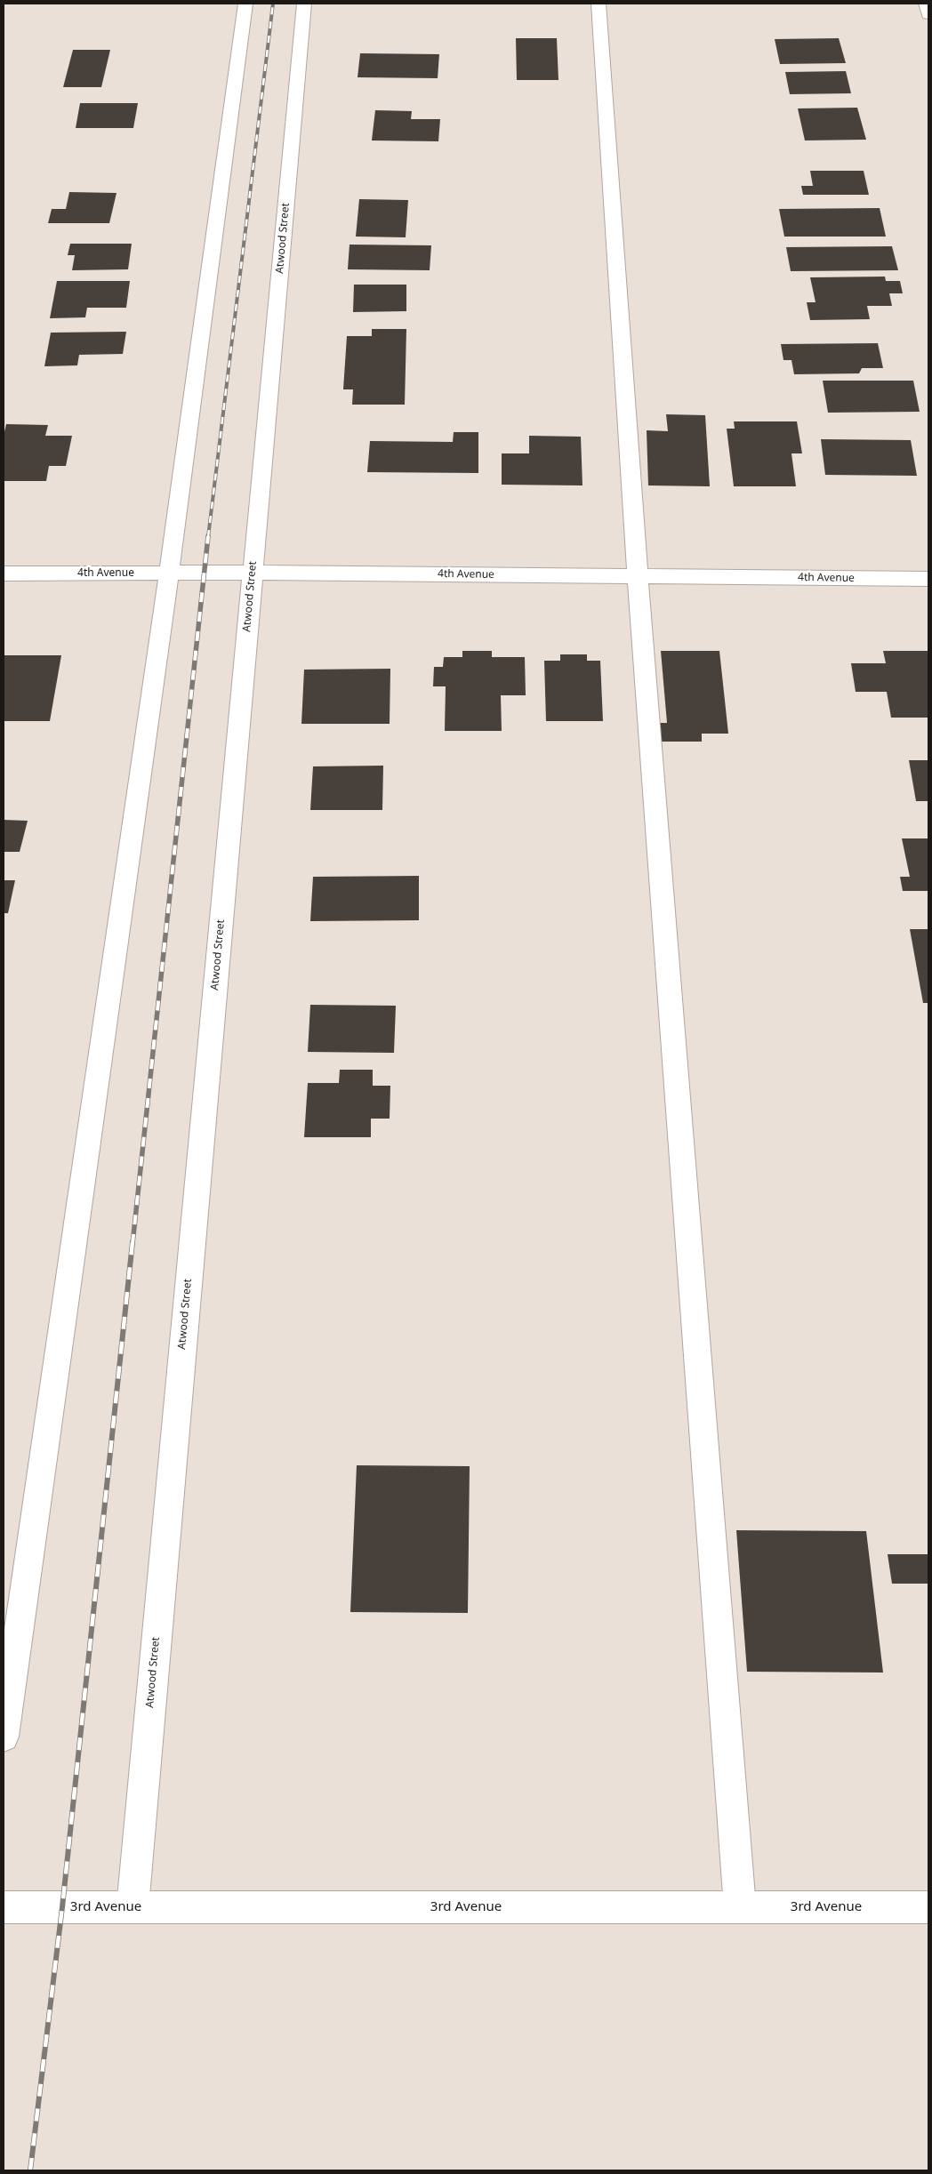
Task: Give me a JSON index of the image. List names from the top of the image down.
{
  "streets": {
    "street": ["Atwood Street", "4th Avenue", "3rd Avenue"]
  },
  "crossings": [
    ["Atwood Street", "4th Avenue"],
    ["Atwood Street", "3rd Avenue"]
  ]
}
